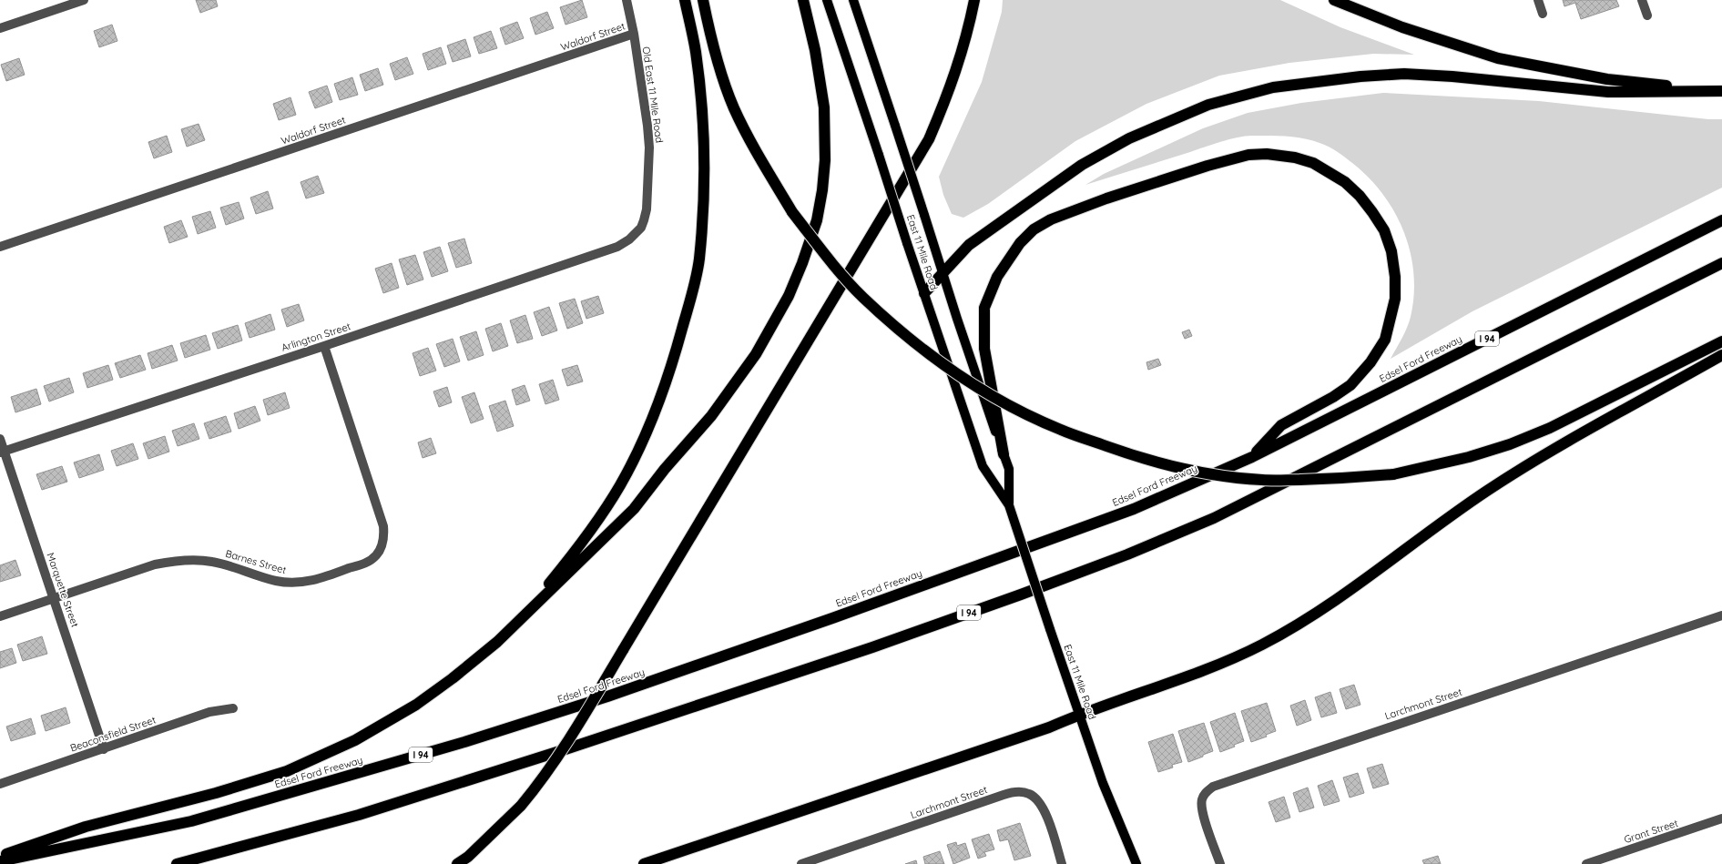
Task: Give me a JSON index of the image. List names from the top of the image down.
{
  "streets": {
    "highway": ["I 94", "Edsel Ford Freeway"],
    "main road": ["East 11 Mile Road"],
    "street": [
      "Waldorf Street",
      "Old East 11 Mile Road",
      "Arlington Street",
      "Barnes Street",
      "Marquette Street",
      "Larchmont Street",
      "Beaconsfield Street",
      "Grant Street"
    ]
  },
  "crossings": [
    ["Waldorf Street", "Old East 11 Mile Road"],
    ["Old East 11 Mile Road", "Arlington Street"],
    ["Arlington Street", "Barnes Street"],
    ["Arlington Street", "Marquette Street"],
    ["Barnes Street", "Marquette Street"],
    ["Marquette Street", "Beaconsfield Street"]
  ]
}
